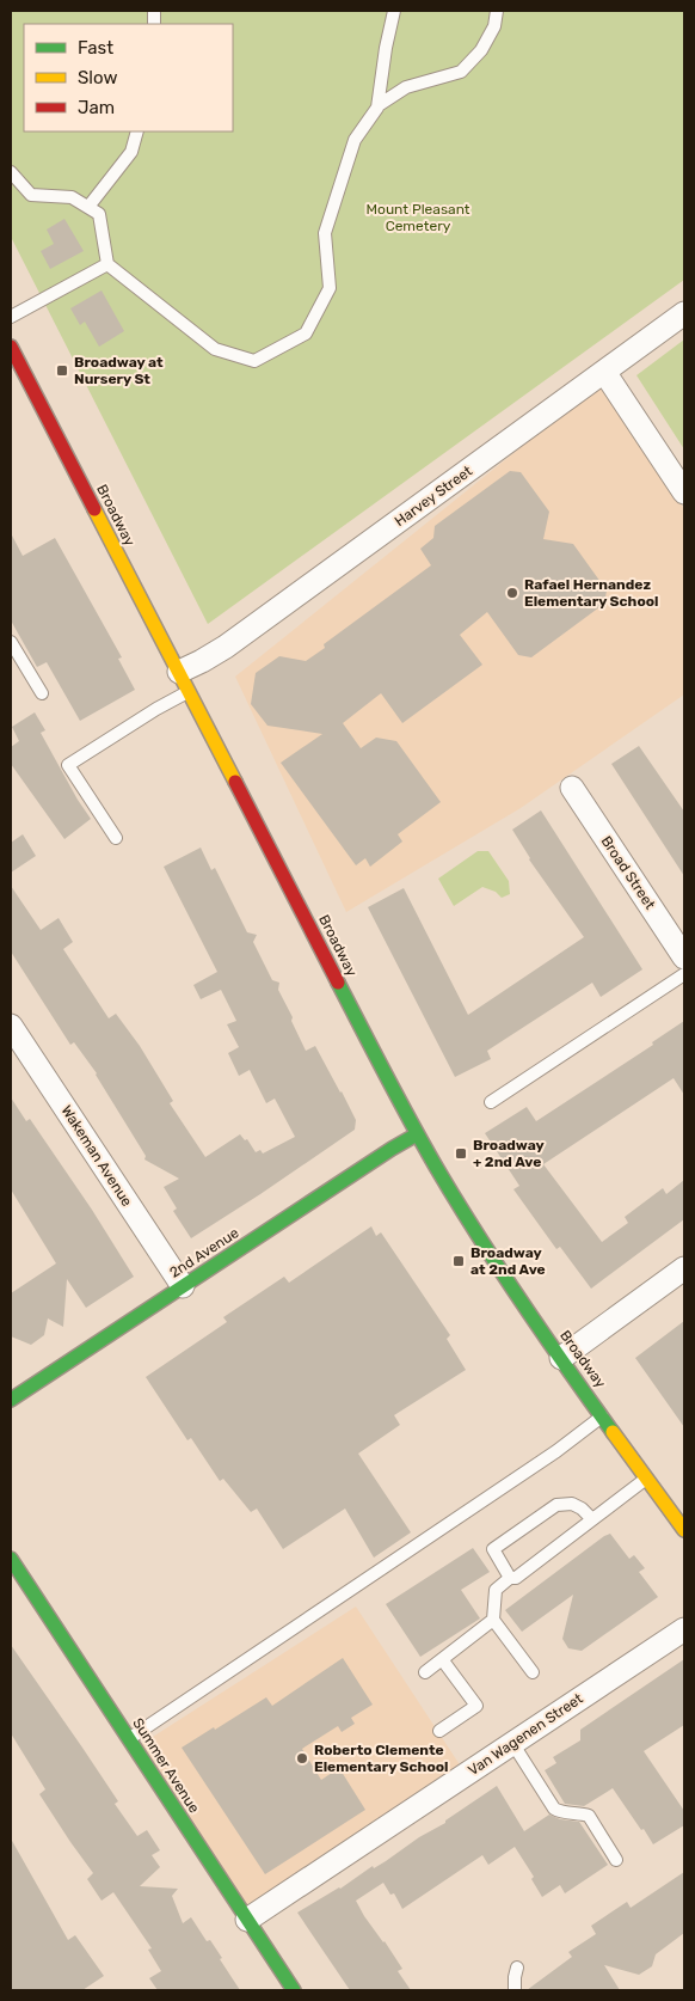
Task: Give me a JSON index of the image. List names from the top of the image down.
{
  "streets": {
    "main road": ["Broadway", "2nd Avenue", "Summer Avenue"],
    "street": [
      "Harvey Street",
      "Broad Street",
      "Wakeman Avenue",
      "Van Wagenen Street"
    ]
  },
  "crossings": [
    ["Harvey Street", "Broadway"],
    ["Broadway", "2nd Avenue"],
    ["Wakeman Avenue", "2nd Avenue"],
    ["Van Wagenen Street", "Summer Avenue"]
  ],
  "parks": ["Mount Pleasant Cemetery"],
  "places": {
    "transit": ["Broadway at Nursery St", "Broadway + 2nd Ave", "Broadway at 2nd Ave"],
    "other": ["Rafael Hernandez Elementary School", "Roberto Clemente Elementary School"]
  },
  "legend": ["Fast", "Slow", "Jam"]
}
